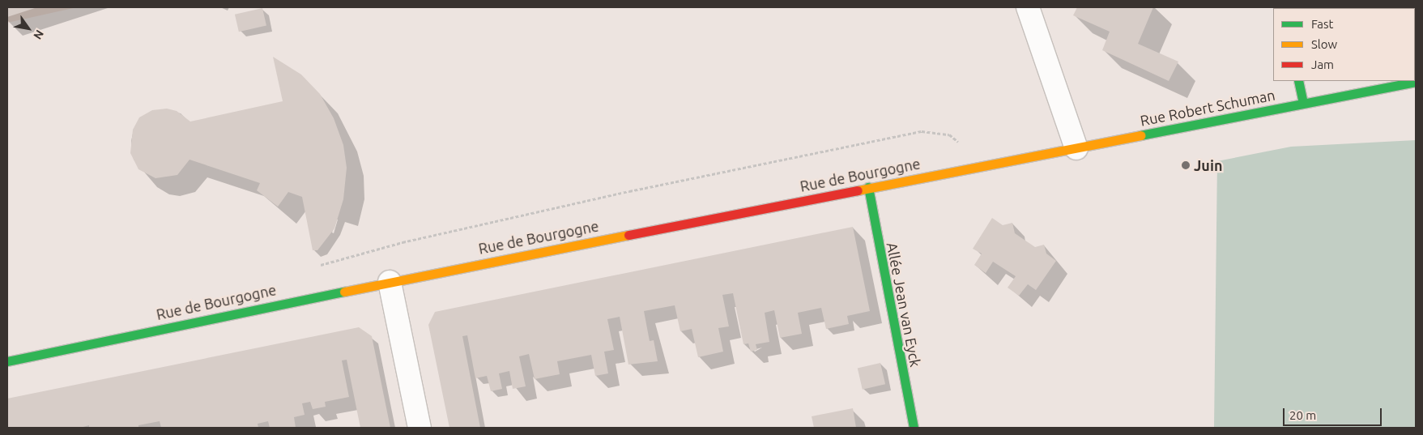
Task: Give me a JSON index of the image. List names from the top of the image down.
{
  "streets": {
    "street": ["Rue Robert Schuman", "Rue de Bourgogne", "Allée Jean van Eyck"]
  },
  "crossings": [
    ["Rue Robert Schuman", "Rue de Bourgogne"],
    ["Rue de Bourgogne", "Allée Jean van Eyck"]
  ],
  "places": ["Juin"],
  "legend": ["Fast", "Slow", "Jam"],
  "scale_bar": "20 m",
  "north": "bottom right"
}
